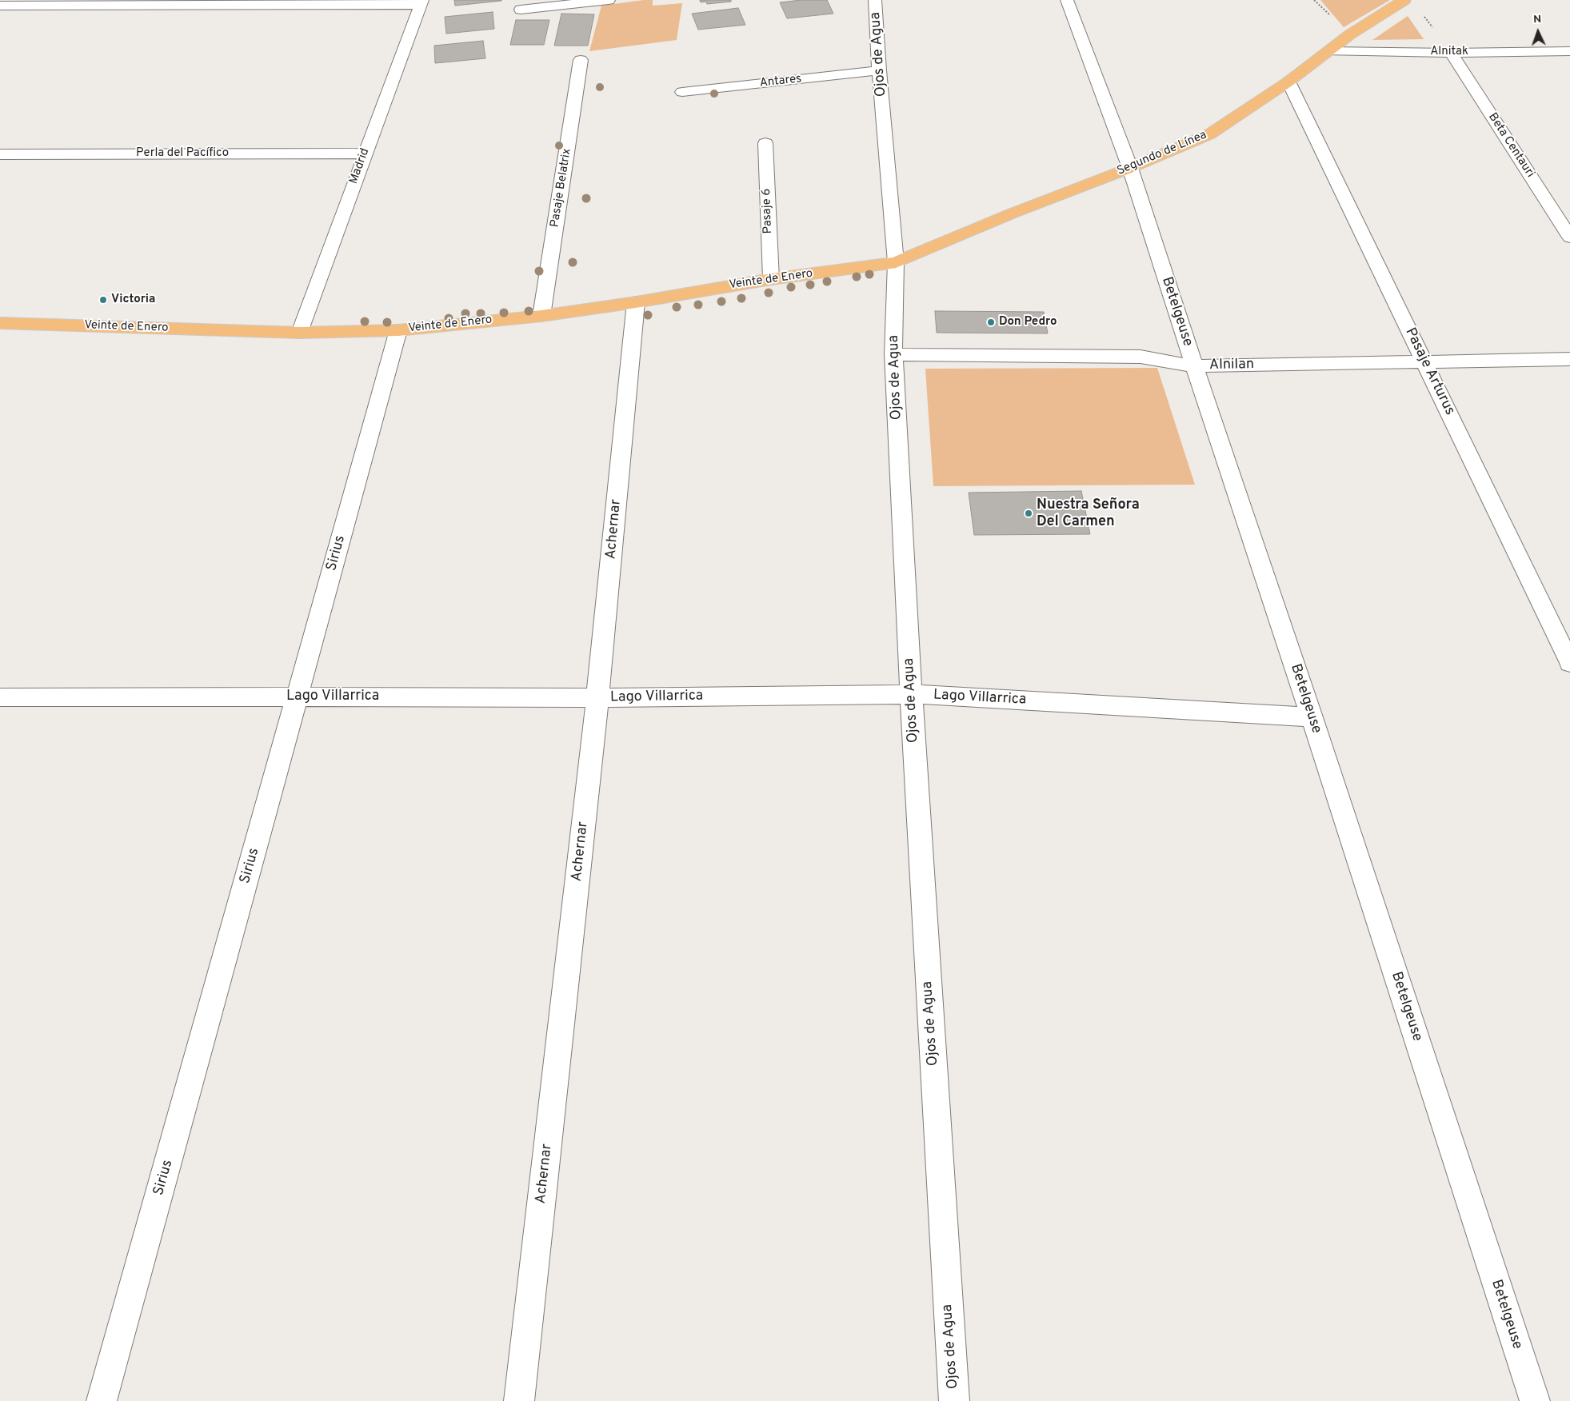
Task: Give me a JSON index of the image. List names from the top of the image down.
{
  "streets": {
    "main road": ["Segundo de Línea", "Veinte de Enero"],
    "street": [
      "Alnitak",
      "Ojos de Agua",
      "Antares",
      "Beta Centauri",
      "Perla del Pacífico",
      "Madrid",
      "Pasaje Belatrix",
      "Pasaje 6",
      "Betelgeuse",
      "Alnilan",
      "Pasaje Arturus",
      "Achernar",
      "Sirius",
      "Lago Villarrica"
    ]
  },
  "crossings": [
    ["Alnitak", "Beta Centauri"],
    ["Alnitak", "Segundo de Línea"],
    ["Ojos de Agua", "Antares"],
    ["Ojos de Agua", "Segundo de Línea"],
    ["Ojos de Agua", "Veinte de Enero"],
    ["Ojos de Agua", "Alnilan"],
    ["Ojos de Agua", "Lago Villarrica"],
    ["Perla del Pacífico", "Madrid"],
    ["Segundo de Línea", "Veinte de Enero"],
    ["Segundo de Línea", "Betelgeuse"],
    ["Segundo de Línea", "Pasaje Arturus"],
    ["Madrid", "Veinte de Enero"],
    ["Pasaje Belatrix", "Veinte de Enero"],
    ["Pasaje 6", "Veinte de Enero"],
    ["Veinte de Enero", "Achernar"],
    ["Veinte de Enero", "Sirius"],
    ["Betelgeuse", "Alnilan"],
    ["Betelgeuse", "Lago Villarrica"],
    ["Alnilan", "Pasaje Arturus"],
    ["Achernar", "Lago Villarrica"],
    ["Sirius", "Lago Villarrica"]
  ],
  "places": ["Victoria", "Don Pedro", "Nuestra Señora Del Carmen"],
  "north": "top"
}
